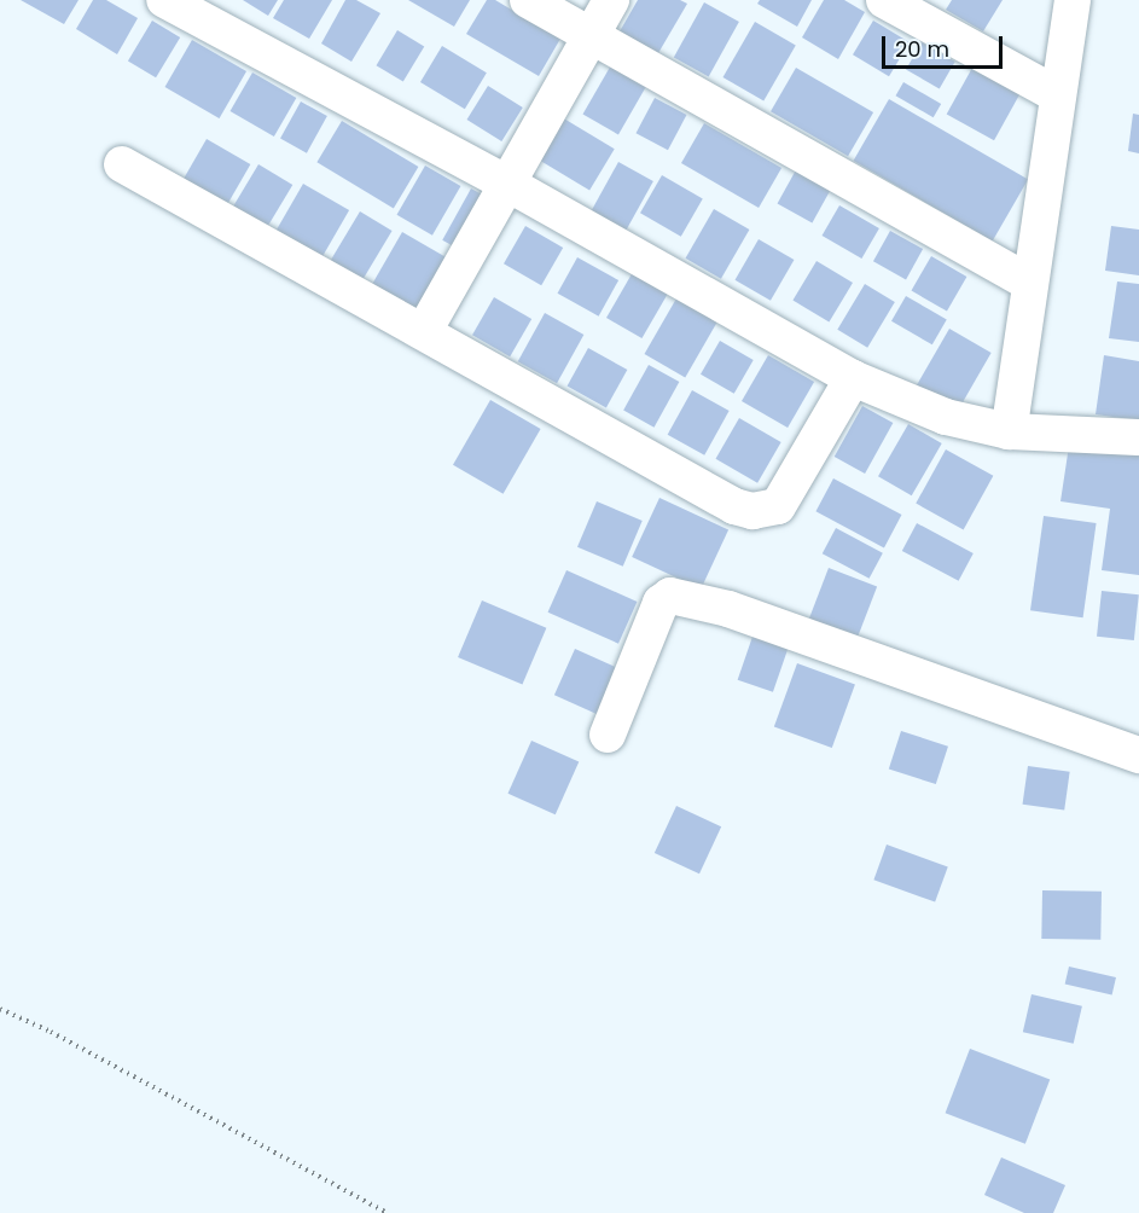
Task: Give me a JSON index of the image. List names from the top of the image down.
{
  "scale_bar": "20 m"
}
